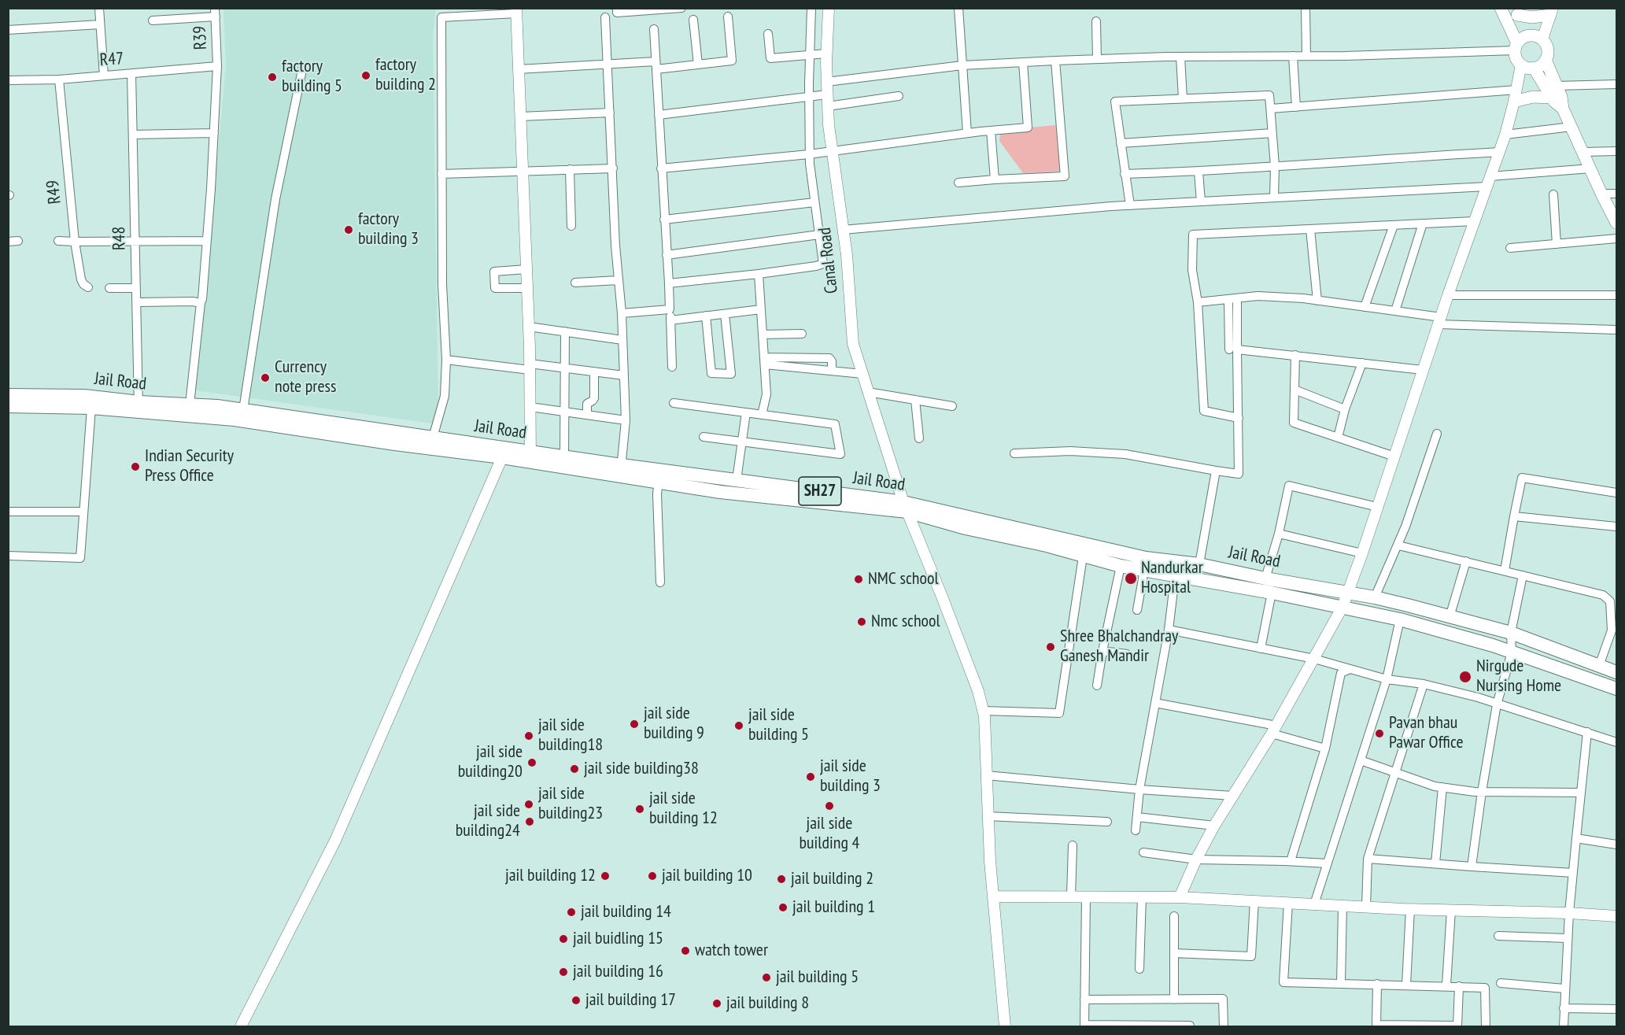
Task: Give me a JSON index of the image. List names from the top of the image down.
{
  "streets": {
    "main road": ["Jail Road", "SH27"],
    "street": [
      "R39",
      "R47",
      "R49",
      "R48",
      "Canal Road"
    ]
  },
  "crossings": [
    ["R39", "R47"],
    ["R39", "Jail Road"],
    ["R47", "R49"],
    ["R47", "R48"],
    ["R48", "Jail Road"],
    ["Canal Road", "Jail Road"]
  ],
  "places": [
    "factory building 2",
    "factory building 5",
    "factory building 3",
    "Currency note press",
    "Indian Security Press Office",
    "Nandurkar Hospital",
    "NMC school",
    "Nmc school",
    "Shree Bhalchandray Ganesh Mandir",
    "Nirgude Nursing Home",
    "jail side building 9",
    "jail side building 5",
    "Pavan bhau Pawar Office",
    "jail side building18",
    "jail side building20",
    "jail side building38",
    "jail side building 3",
    "jail side building23",
    "jail side building 4",
    "jail side building 12",
    "jail side building24",
    "jail building 12",
    "jail building 10",
    "jail building 2",
    "jail building 1",
    "jail building 14",
    "jail buidling 15",
    "watch tower",
    "jail building 16",
    "jail building 5",
    "jail building 17",
    "jail building 8"
  ]
}
